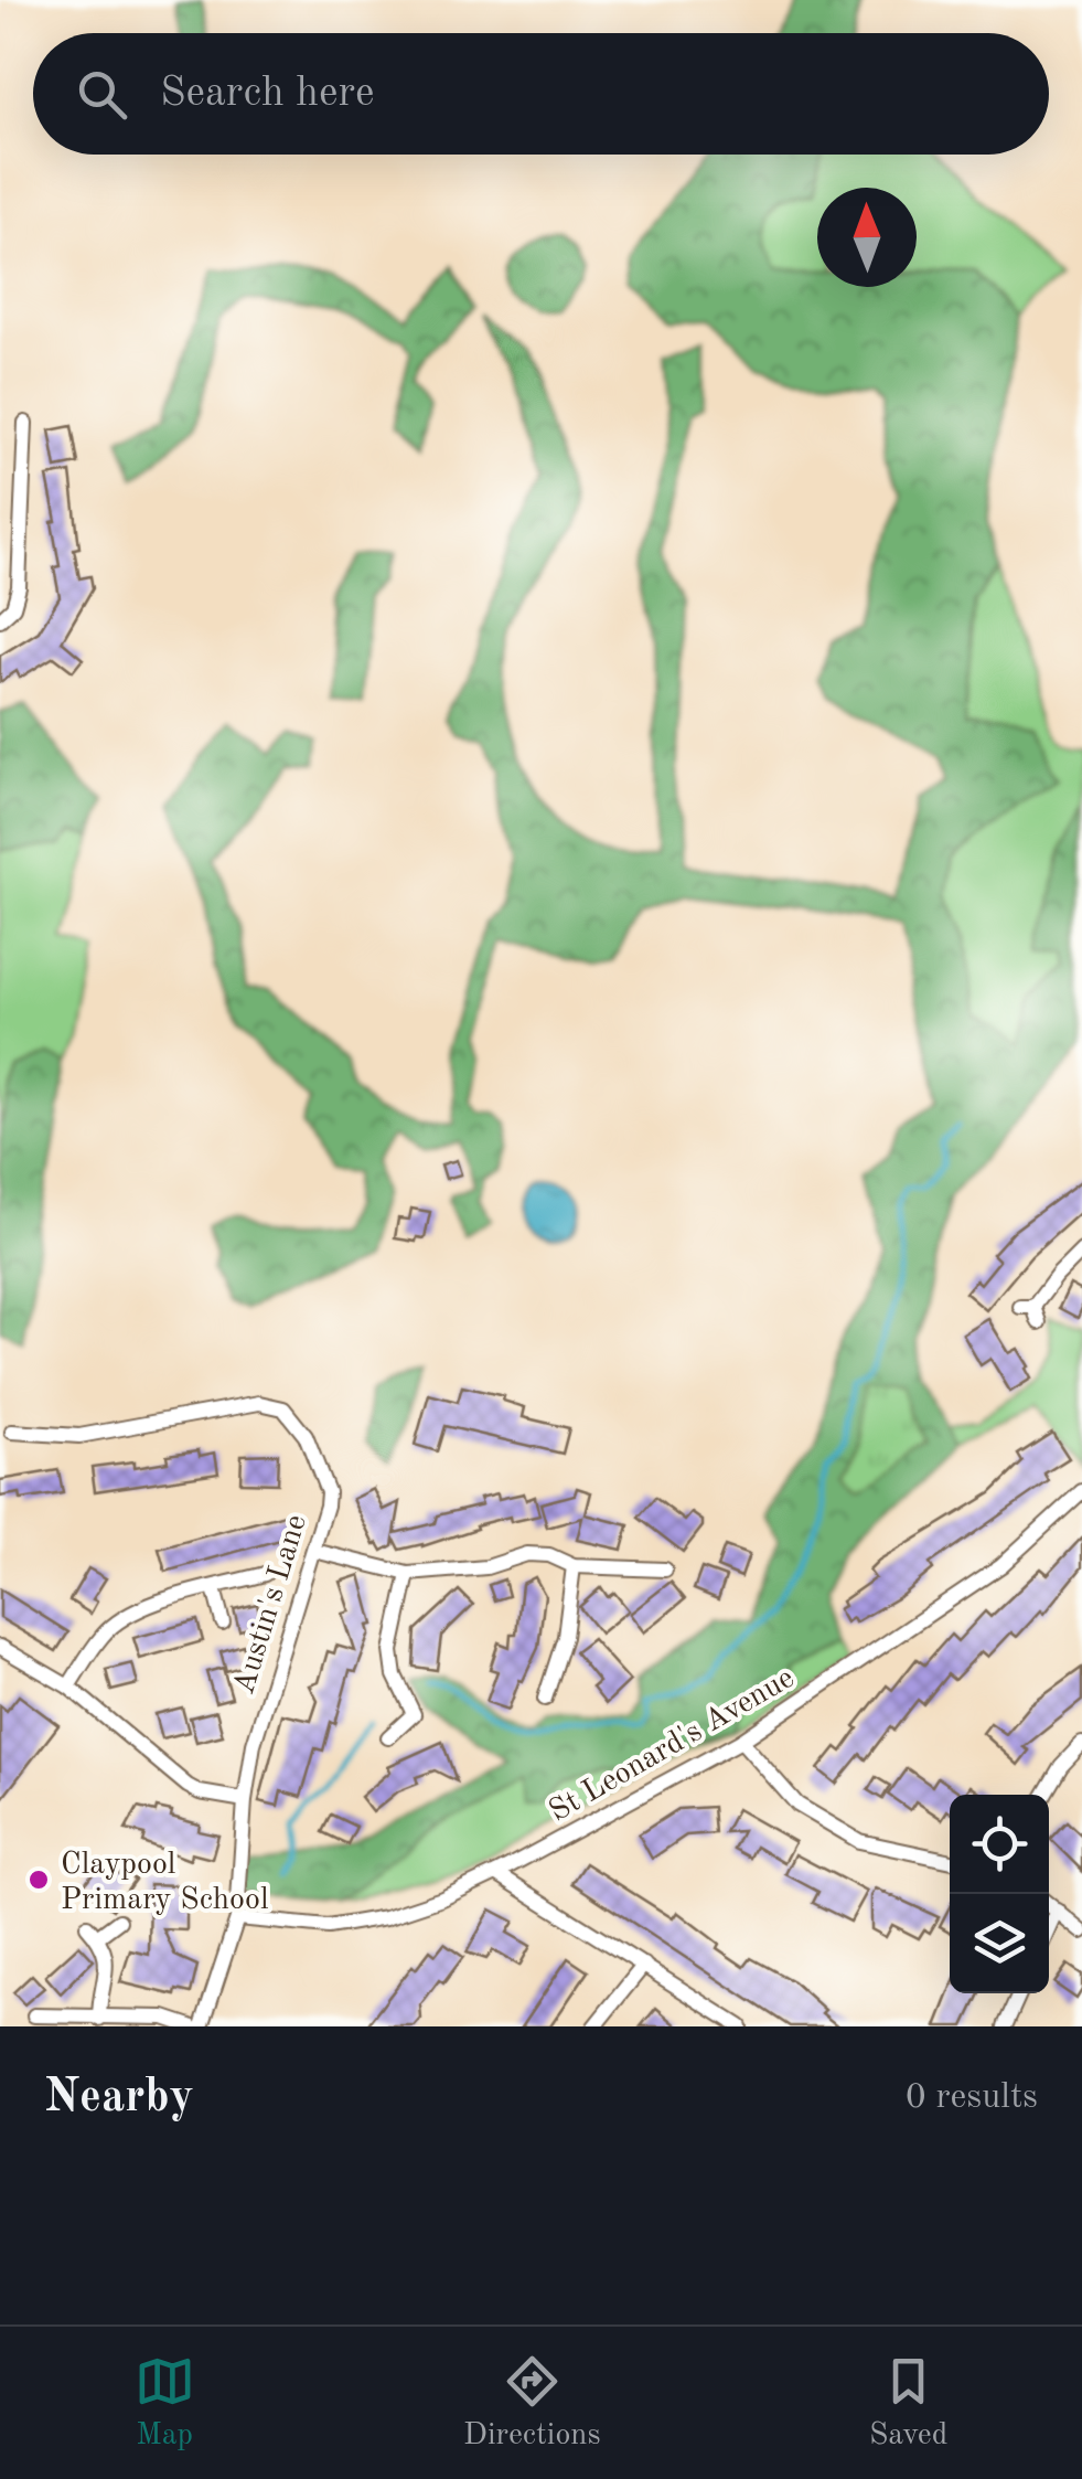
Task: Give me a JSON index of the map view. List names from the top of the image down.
{
  "streets": {
    "street": ["Austin's Lane", "St Leonard's Avenue"]
  },
  "crossings": [
    ["Austin's Lane", "St Leonard's Avenue"]
  ],
  "places": ["Claypool Primary School"],
  "north": "top",
  "page": {
    "search": "Search here",
    "heading": ["Nearby", "0 results"],
    "nav": ["Map", "Directions", "Saved"]
  }
}
